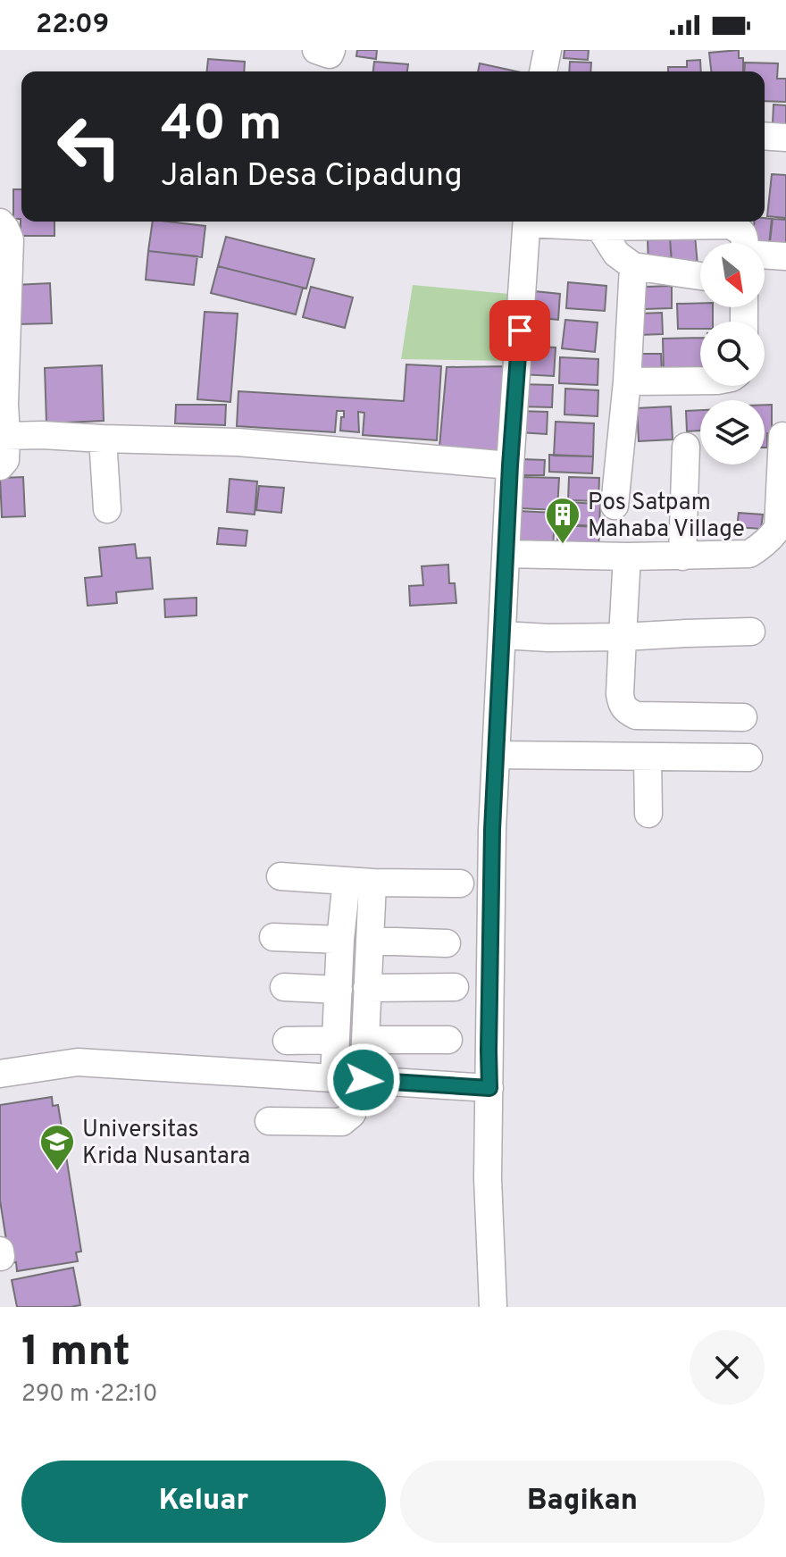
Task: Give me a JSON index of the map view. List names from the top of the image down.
{
  "places": {
    "building": ["Pos Satpam Mahaba Village"],
    "school or university": ["Universitas Krida Nusantara"]
  },
  "north": "bottom right",
  "page": {
    "status": "22:09",
    "turn": ["40 m", "Jalan Desa Cipadung"],
    "heading": ["1 mnt", "290 m · 22:10"],
    "buttons": ["Keluar", "Bagikan"]
  }
}
